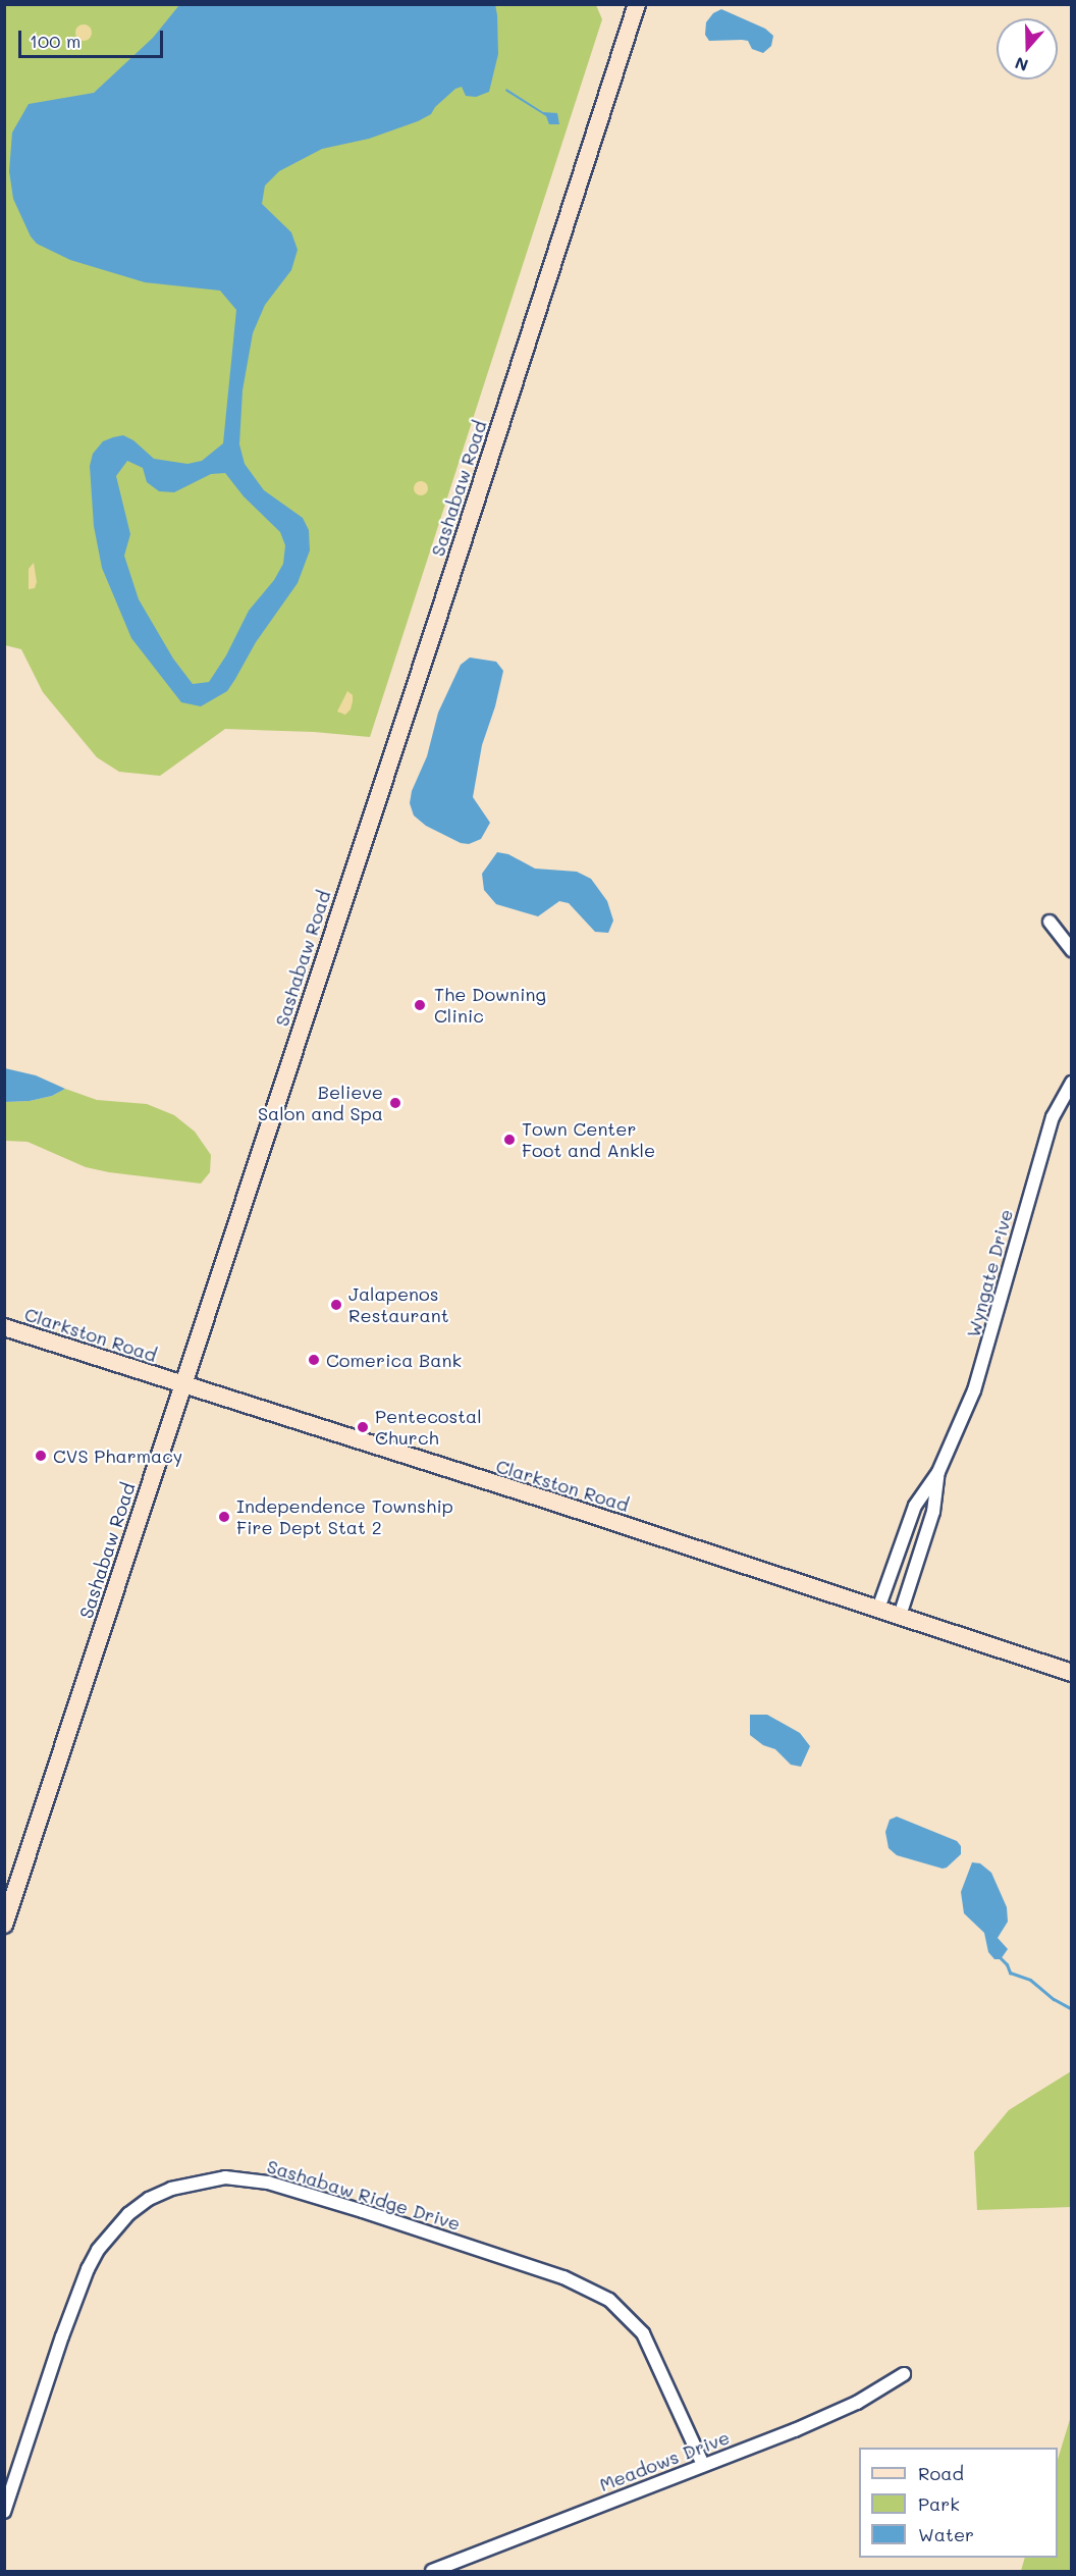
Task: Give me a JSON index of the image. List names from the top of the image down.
{
  "streets": {
    "main road": ["Sashabaw Road", "Clarkston Road"],
    "street": ["Wyngate Drive", "Sashabaw Ridge Drive", "Meadows Drive"]
  },
  "crossings": [
    ["Sashabaw Road", "Clarkston Road"],
    ["Wyngate Drive", "Clarkston Road"],
    ["Sashabaw Ridge Drive", "Meadows Drive"]
  ],
  "places": [
    "The Downing Clinic",
    "Believe Salon and Spa",
    "Town Center Foot and Ankle",
    "Jalapenos Restaurant",
    "Comerica Bank",
    "Pentecostal Church",
    "CVS Pharmacy",
    "Independence Township Fire Dept Stat 2"
  ],
  "legend": ["Road", "Park", "Water"],
  "scale_bar": "100 m",
  "north": "bottom"
}
